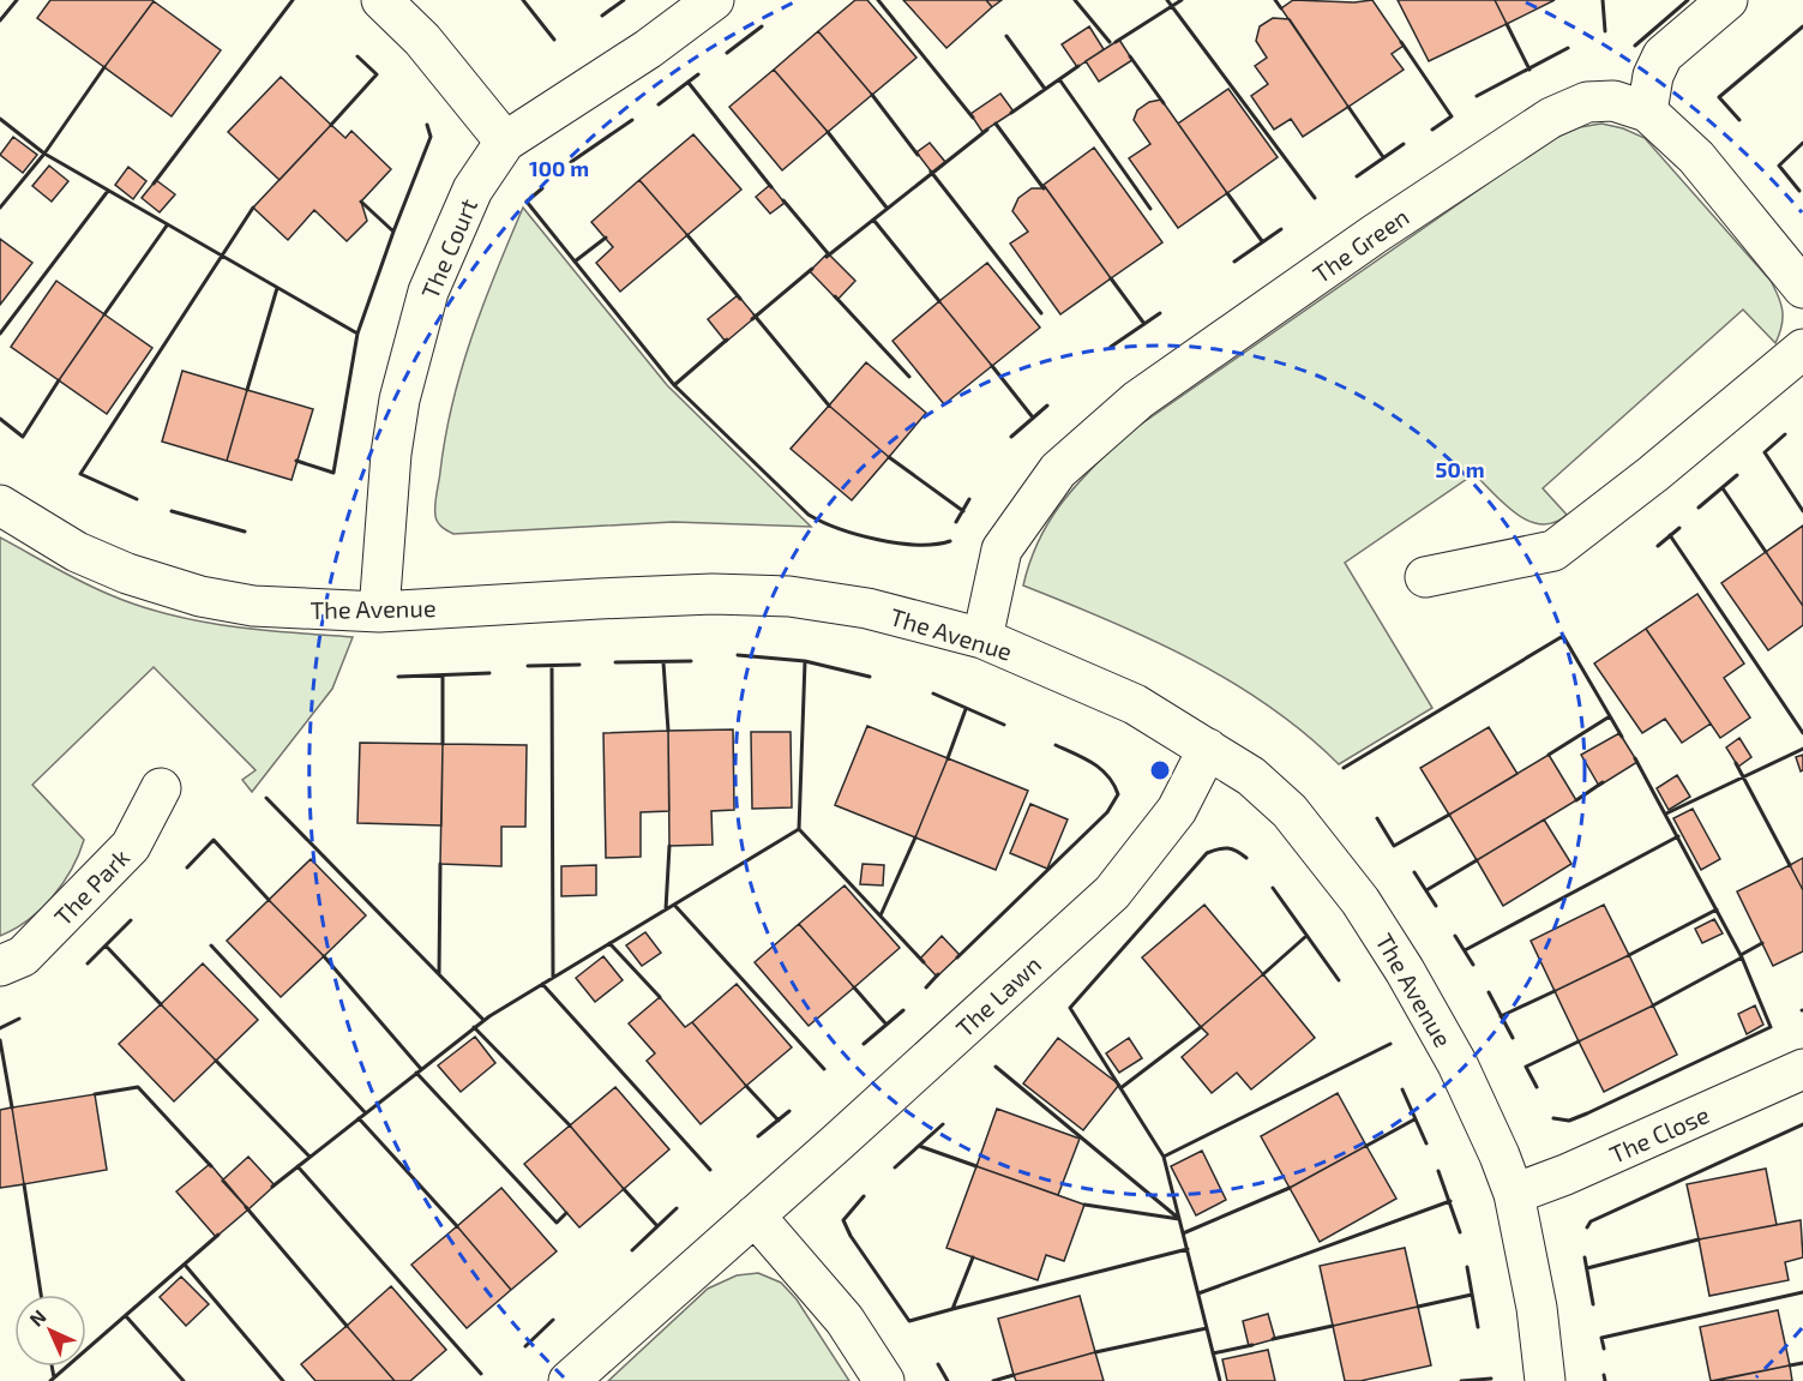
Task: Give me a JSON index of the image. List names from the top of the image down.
{
  "streets": {
    "street": [
      "The Green",
      "The Court",
      "The Avenue",
      "The Park",
      "The Lawn",
      "The Close"
    ]
  },
  "crossings": [
    ["The Green", "The Avenue"],
    ["The Court", "The Avenue"],
    ["The Avenue", "The Lawn"],
    ["The Avenue", "The Close"]
  ],
  "north": "top left",
  "rings": ["100 m", "50 m"]
}
